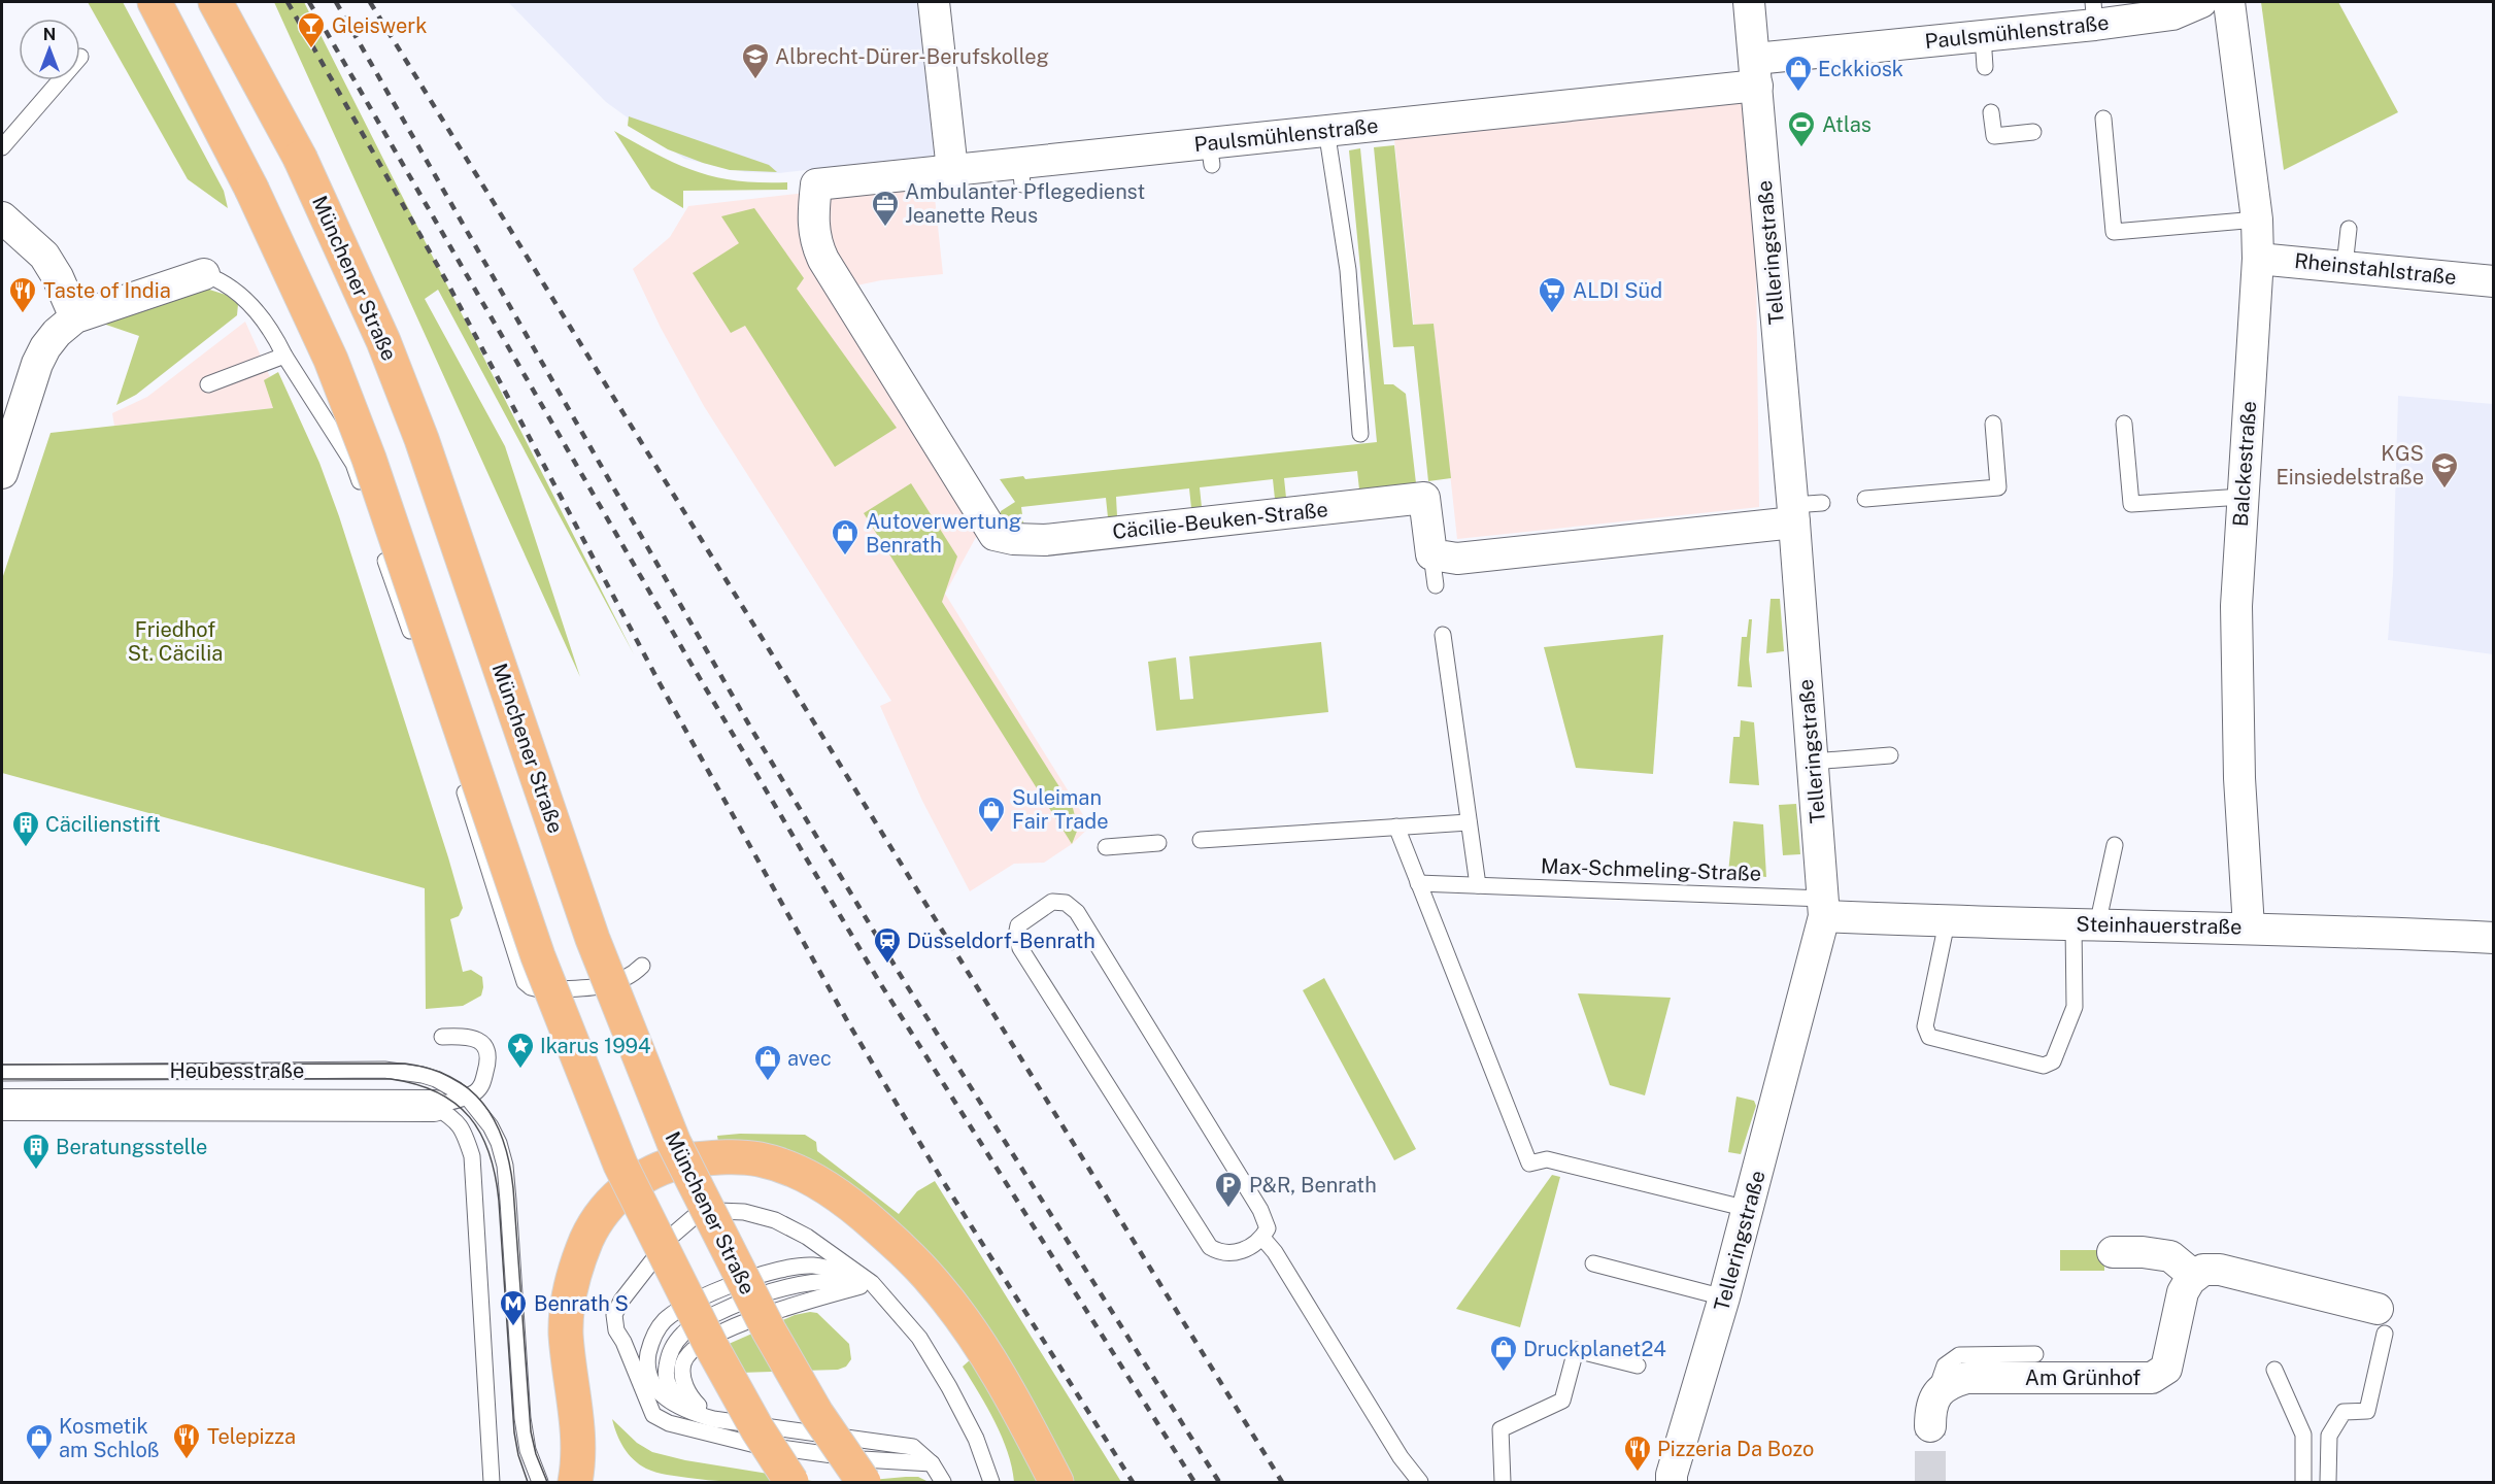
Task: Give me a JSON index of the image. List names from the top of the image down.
{
  "streets": {
    "highway": ["Münchener Straße"],
    "street": [
      "Paulsmühlenstraße",
      "Telleringstraße",
      "Rheinstahlstraße",
      "Balckestraße",
      "Cäcilie-Beuken-Straße",
      "Steinhauerstraße",
      "Heubesstraße",
      "Am Grünhof"
    ],
    "lane": ["Max-Schmeling-Straße"]
  },
  "crossings": [
    ["Paulsmühlenstraße", "Telleringstraße"],
    ["Paulsmühlenstraße", "Cäcilie-Beuken-Straße"],
    ["Telleringstraße", "Max-Schmeling-Straße"],
    ["Telleringstraße", "Steinhauerstraße"],
    ["Rheinstahlstraße", "Balckestraße"],
    ["Balckestraße", "Steinhauerstraße"],
    ["Max-Schmeling-Straße", "Steinhauerstraße"]
  ],
  "parks": ["Friedhof St. Cäcilia"],
  "places": {
    "bar": ["Gleiswerk"],
    "school or university": ["Albrecht-Dürer-Berufskolleg", "KGS Einsiedelstraße"],
    "shop": [
      "Eckkiosk",
      "Autoverwertung Benrath",
      "Suleiman Fair Trade",
      "avec",
      "Druckplanet24",
      "Kosmetik am Schloß"
    ],
    "sports": ["Atlas"],
    "office": ["Ambulanter Pflegedienst Jeanette Reus"],
    "restaurant": ["Taste of India", "Telepizza", "Pizzeria Da Bozo"],
    "supermarket": ["ALDI Süd"],
    "building": ["Cäcilienstift", "Beratungsstelle"],
    "station": ["Düsseldorf-Benrath"],
    "place": ["Ikarus 1994"],
    "parking": ["P&R, Benrath"],
    "metro station": ["Benrath S"]
  },
  "north": "top"
}
